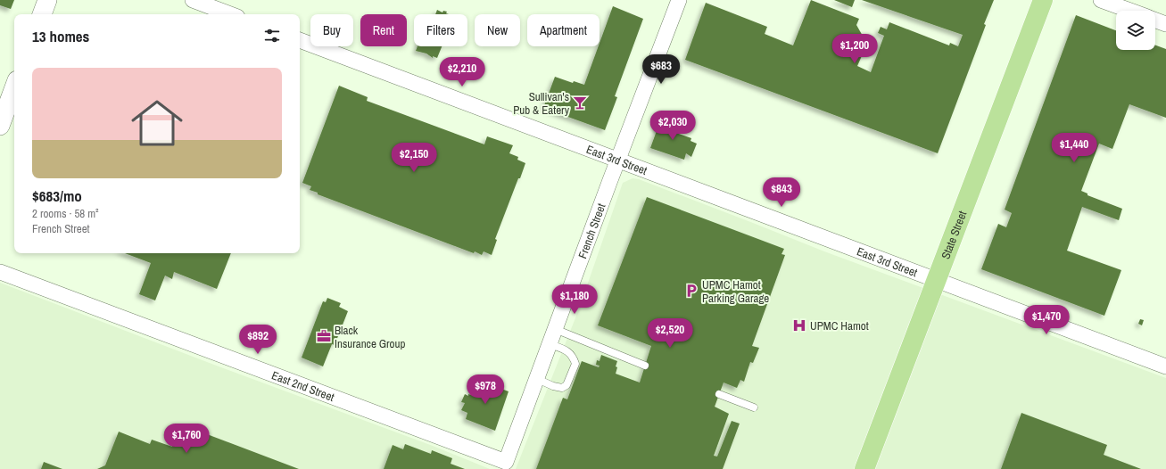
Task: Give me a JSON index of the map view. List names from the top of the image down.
{
  "streets": {
    "main road": ["State Street"],
    "street": ["East 3rd Street", "French Street", "East 2nd Street"]
  },
  "crossings": [
    ["East 3rd Street", "French Street"],
    ["East 3rd Street", "State Street"],
    ["French Street", "East 2nd Street"]
  ],
  "places": {
    "bar": ["Sullivan's Pub & Eatery"],
    "parking": ["UPMC Hamot Parking Garage"],
    "hospital": ["UPMC Hamot"],
    "office": ["Black Insurance Group"]
  },
  "page": {
    "chip": [
      "Buy",
      "Rent",
      "Filters",
      "New",
      "Apartment"
    ],
    "heading": "13 homes",
    "price": [
      "$1,200",
      "$683",
      "$2,210",
      "$2,030",
      "$1,440",
      "$2,150",
      "$843",
      "$1,180",
      "$1,470",
      "$2,520",
      "$892",
      "$978",
      "$1,760"
    ],
    "list": [
      {
        "name": "$683/mo",
        "note": "2 rooms · 58 m² · French Street"
      }
    ]
  }
}
